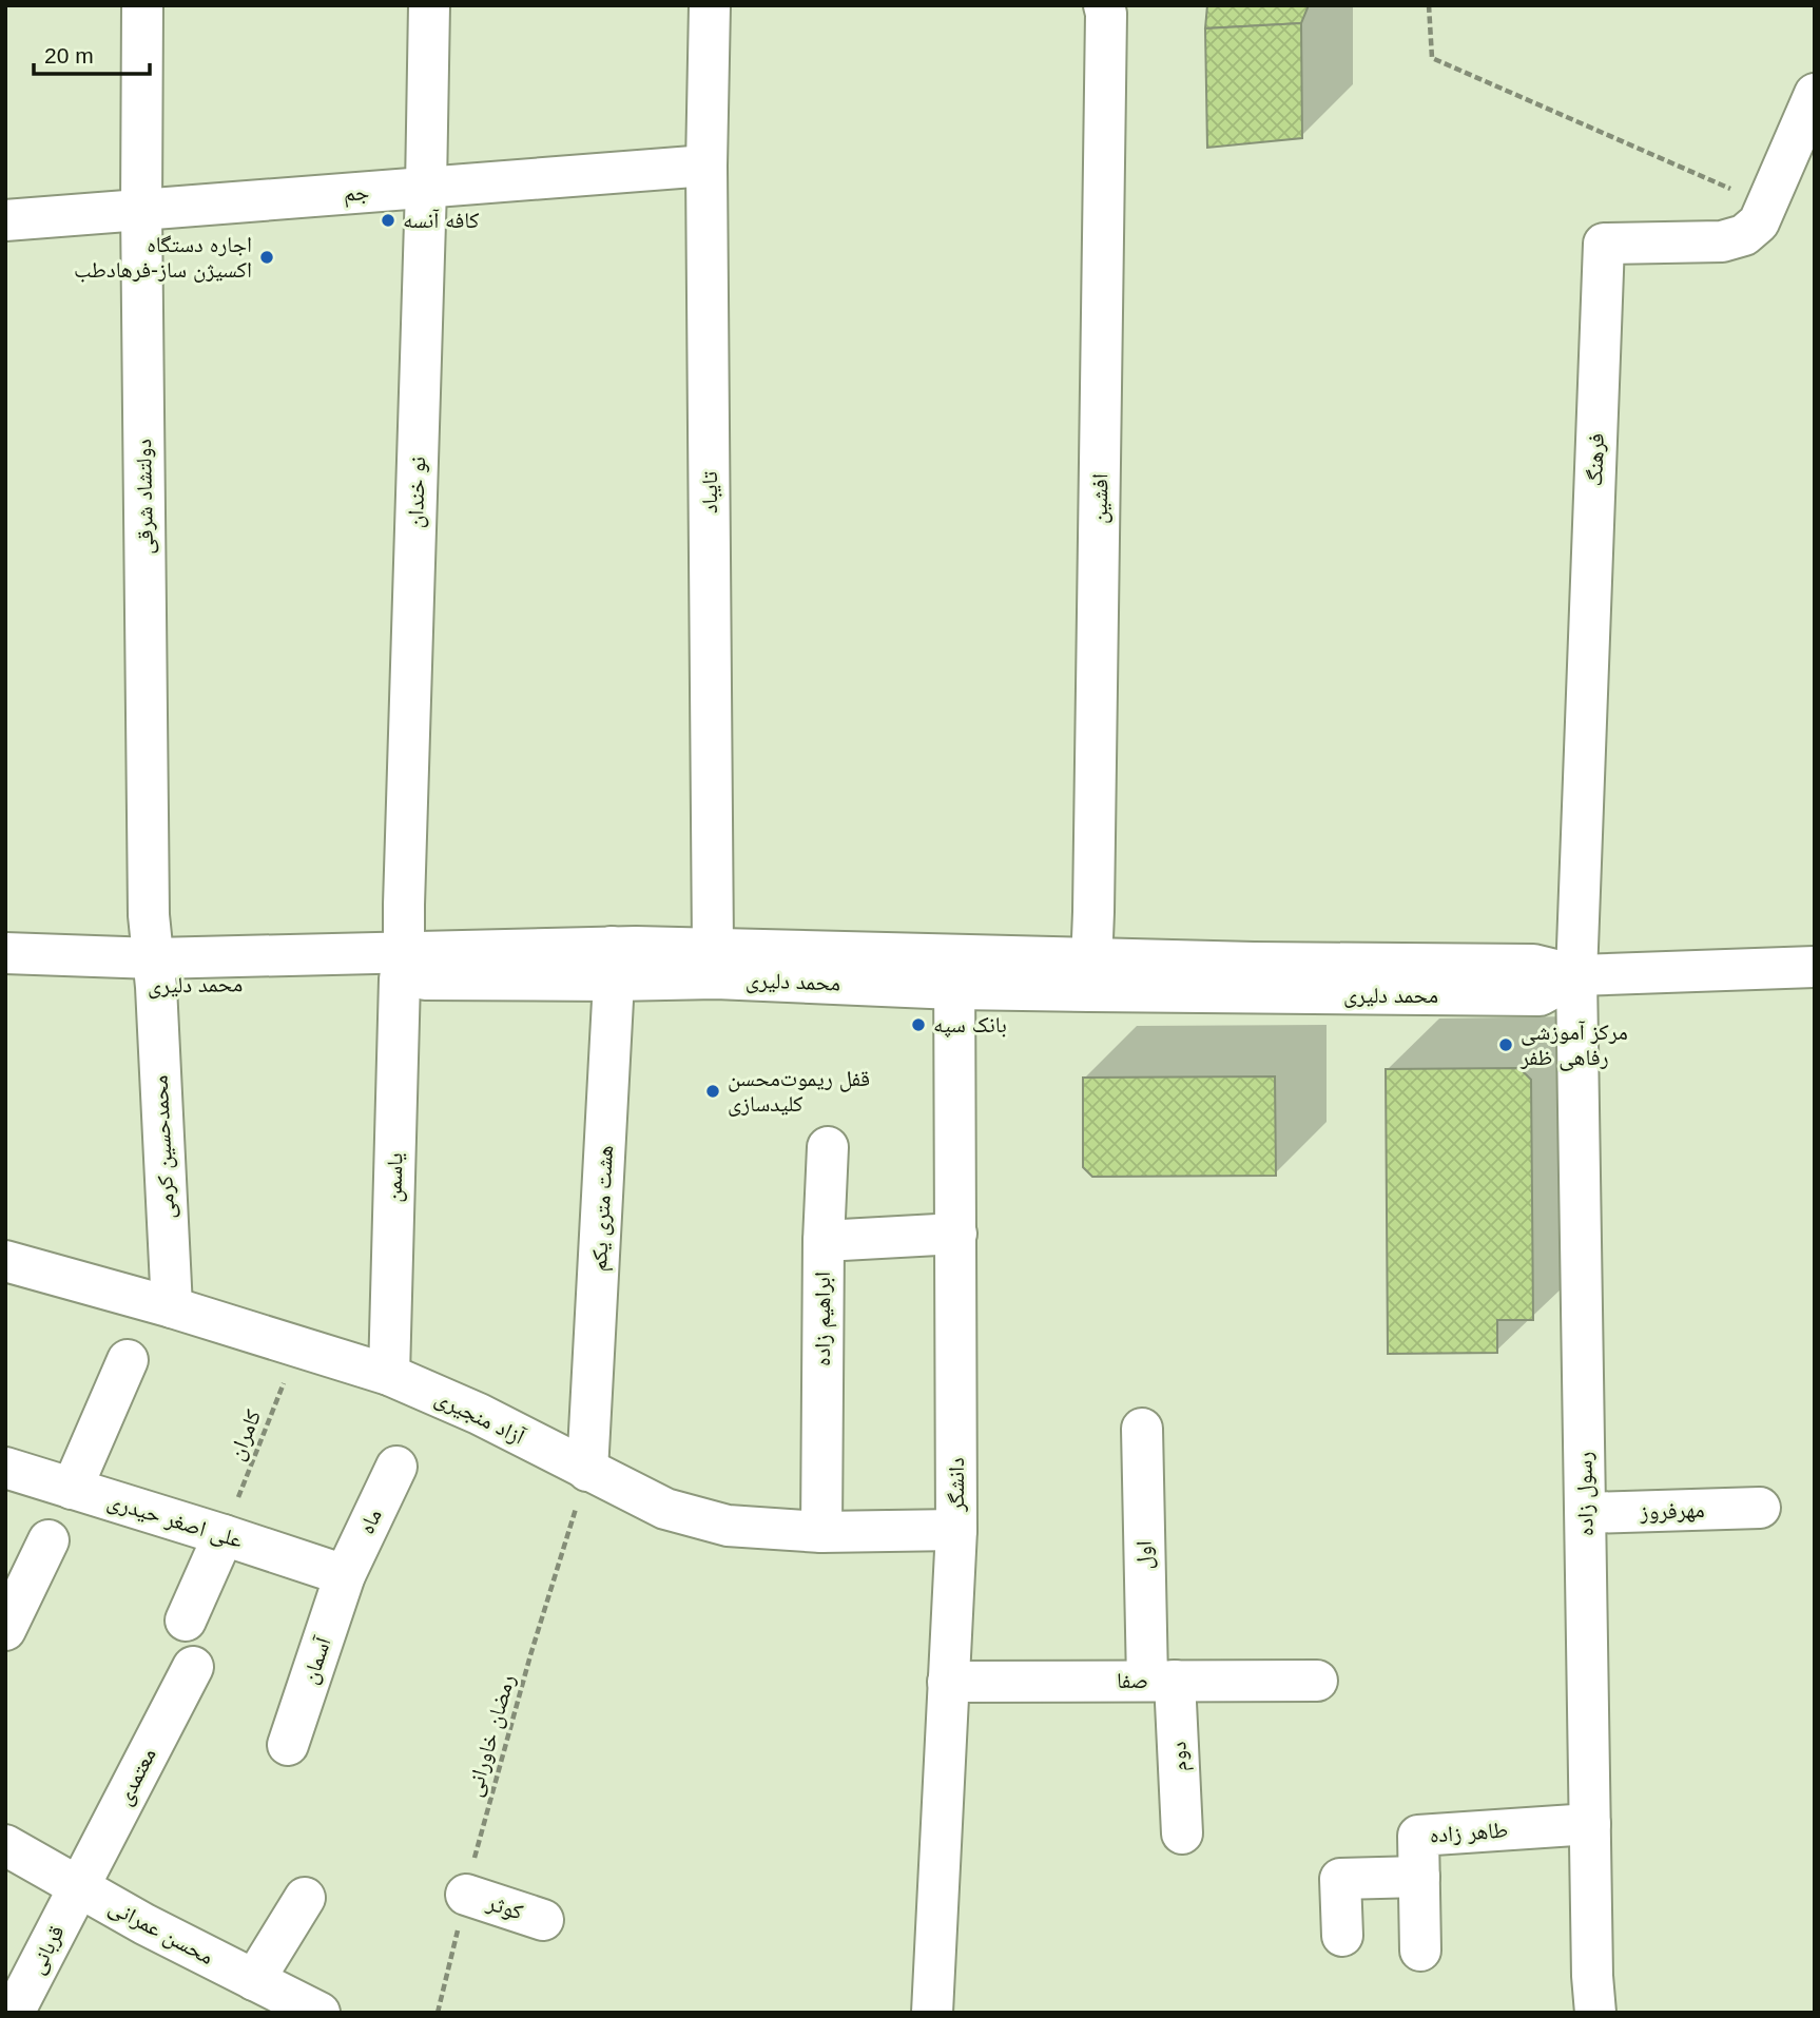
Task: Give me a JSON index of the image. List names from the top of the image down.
{
  "streets": {
    "street": [
      "جم",
      "فرهنگ",
      "نو خندان",
      "تایباد",
      "دولتشاد شرقی",
      "افشین",
      "محمد دلیری",
      "محمدحسین کرمی",
      "یاسمن",
      "هشت متری یکم",
      "ابراهیم زاده",
      "آزاد منجیری",
      "دانشگر",
      "رسول زاده",
      "مهرفروز",
      "علی اصغر حیدری",
      "ماه",
      "اول",
      "آسمان",
      "صفا",
      "دوم",
      "معتمدی",
      "طاهر زاده",
      "کوثر",
      "محسن عمرانی",
      "قربانی"
    ],
    "path": ["کامران", "رمضان خاورانی"]
  },
  "crossings": [
    ["جم", "نو خندان"],
    ["جم", "تایباد"],
    ["جم", "دولتشاد شرقی"],
    ["فرهنگ", "محمد دلیری"],
    ["فرهنگ", "رسول زاده"],
    ["نو خندان", "محمد دلیری"],
    ["نو خندان", "یاسمن"],
    ["تایباد", "محمد دلیری"],
    ["دولتشاد شرقی", "محمد دلیری"],
    ["دولتشاد شرقی", "محمدحسین کرمی"],
    ["افشین", "محمد دلیری"],
    ["محمد دلیری", "محمدحسین کرمی"],
    ["محمد دلیری", "یاسمن"],
    ["محمد دلیری", "هشت متری یکم"],
    ["محمد دلیری", "دانشگر"],
    ["محمد دلیری", "رسول زاده"],
    ["محمدحسین کرمی", "آزاد منجیری"],
    ["یاسمن", "آزاد منجیری"],
    ["هشت متری یکم", "آزاد منجیری"],
    ["هشت متری یکم", "رمضان خاورانی"],
    ["ابراهیم زاده", "آزاد منجیری"],
    ["ابراهیم زاده", "دانشگر"],
    ["آزاد منجیری", "کامران"],
    ["آزاد منجیری", "دانشگر"],
    ["آزاد منجیری", "رمضان خاورانی"],
    ["کامران", "علی اصغر حیدری"],
    ["دانشگر", "صفا"],
    ["رسول زاده", "مهرفروز"],
    ["رسول زاده", "طاهر زاده"],
    ["علی اصغر حیدری", "ماه"],
    ["علی اصغر حیدری", "آسمان"],
    ["ماه", "آسمان"],
    ["اول", "صفا"],
    ["اول", "دوم"],
    ["صفا", "دوم"],
    ["رمضان خاورانی", "کوثر"],
    ["معتمدی", "محسن عمرانی"],
    ["معتمدی", "قربانی"],
    ["محسن عمرانی", "قربانی"]
  ],
  "places": [
    "کافه آنسه",
    "اجاره دستگاه اکسیژن ساز-فرهادطب",
    "بانک سپه",
    "مرکز آموزشی رفاهی ظفر",
    "قفل ریموت‌محسن کلیدسازی"
  ],
  "scale_bar": "20 m"
}
